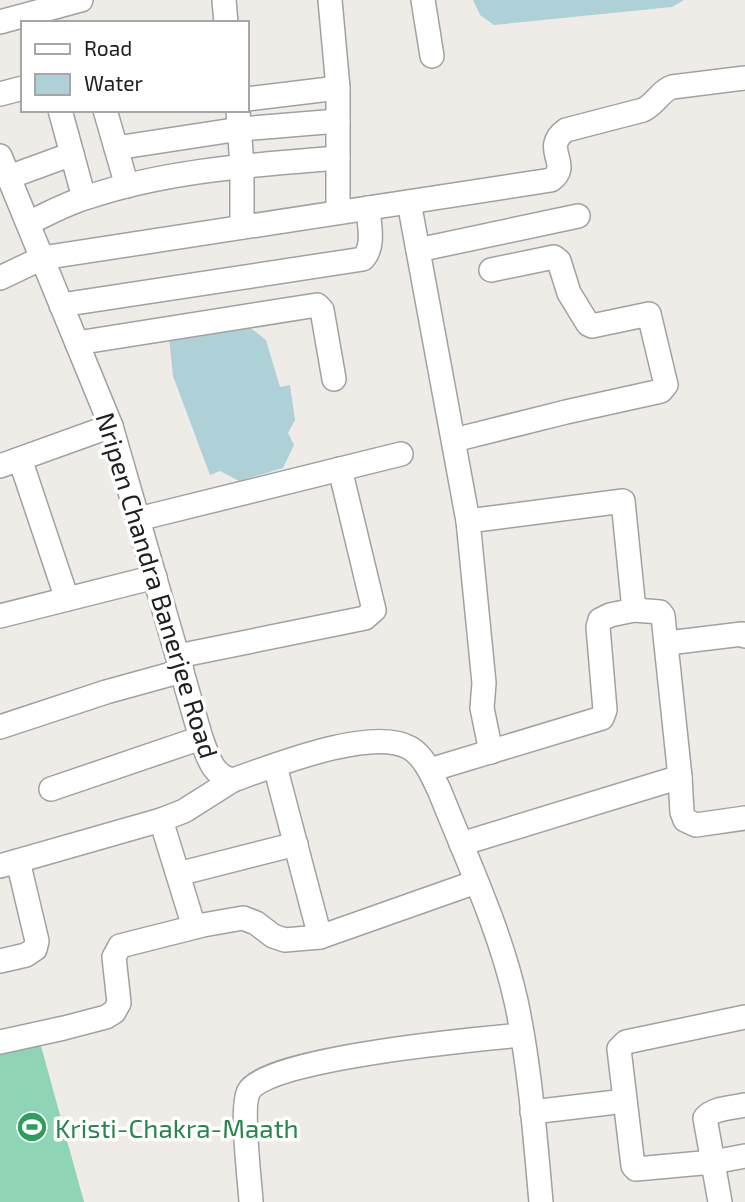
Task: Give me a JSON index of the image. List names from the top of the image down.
{
  "streets": {
    "street": ["Nripen Chandra Banerjee Road"]
  },
  "places": {
    "sports": ["Kristi-Chakra-Maath"]
  },
  "legend": ["Road", "Water"]
}
